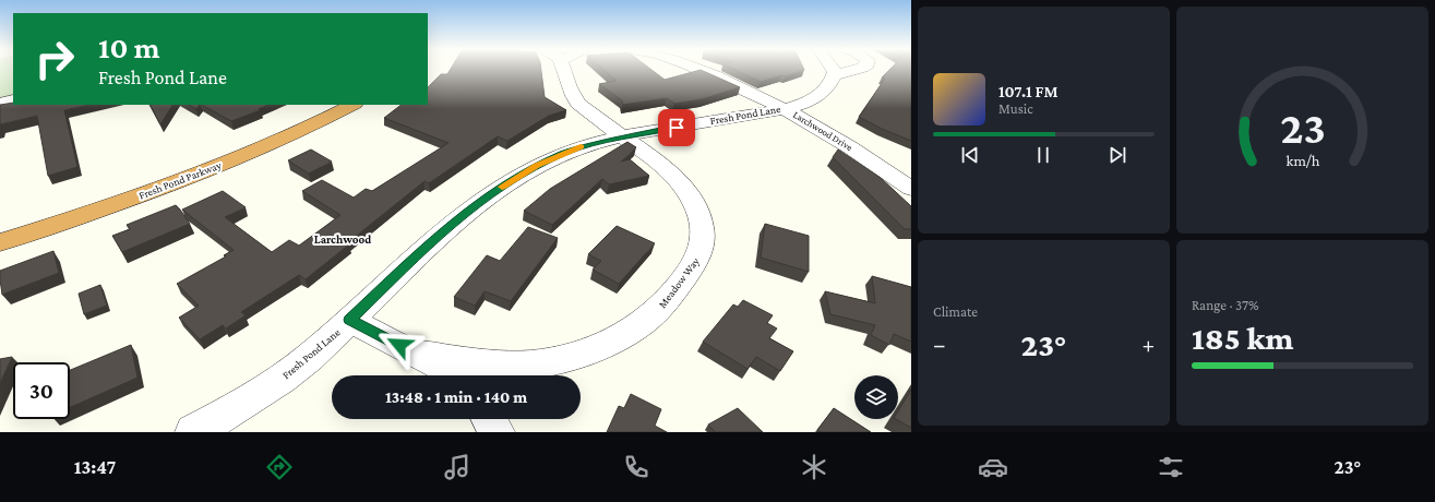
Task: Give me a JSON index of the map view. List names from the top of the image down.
{
  "streets": {
    "highway": ["Fresh Pond Parkway"],
    "street": ["Fresh Pond Lane", "Larchwood Drive", "Meadow Way"]
  },
  "crossings": [
    ["Fresh Pond Lane", "Larchwood Drive"],
    ["Fresh Pond Lane", "Meadow Way"]
  ],
  "districts": ["Larchwood"],
  "page": {
    "turn": ["10 m", "Fresh Pond Lane"],
    "song": ["107.1 FM", "Music"],
    "tile": [
      "Climate",
      ["Range · 37%", "185 km"]
    ],
    "heat": ["−", "23°", "+"],
    "limit": "30",
    "trip": "13:48 · 1 min · 140 m",
    "tabs": ["13:47", "23°"],
    "gauge": ["23", "km/h"]
  }
}
